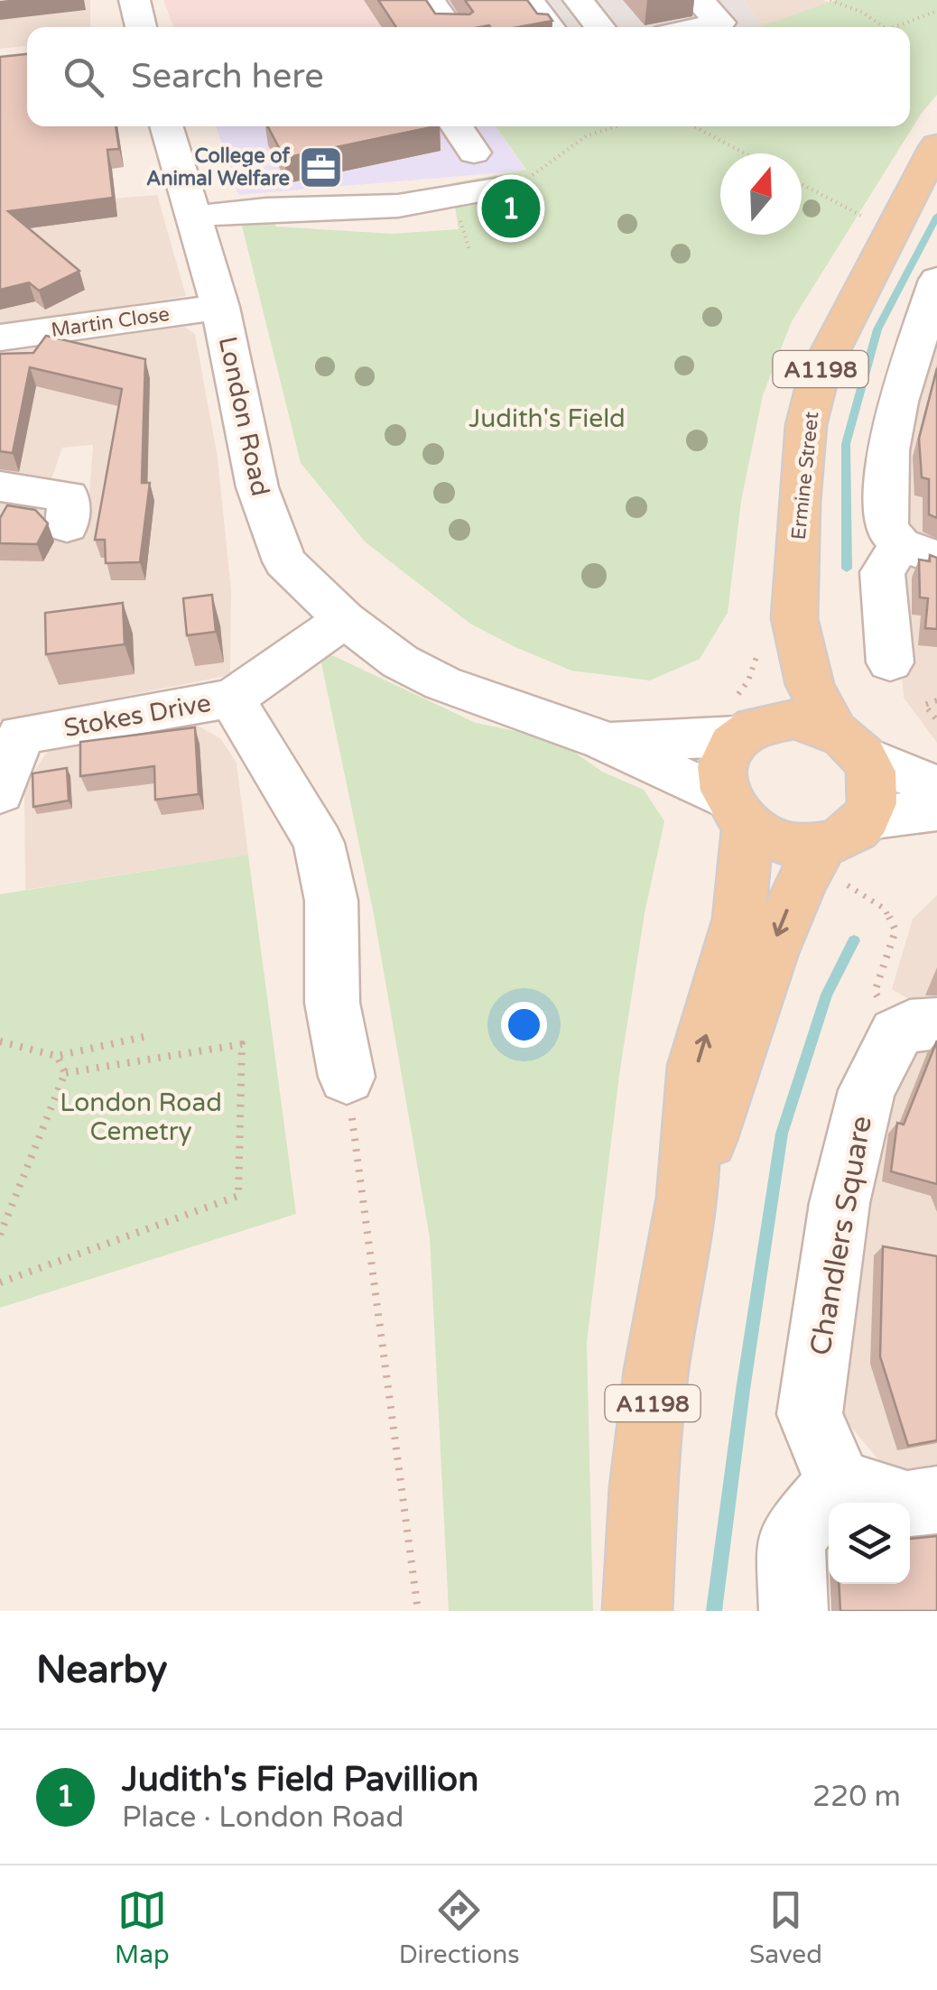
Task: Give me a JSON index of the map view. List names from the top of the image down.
{
  "streets": {
    "main road": ["A1198", "Ermine Street"],
    "street": [
      "Martin Close",
      "London Road",
      "Stokes Drive",
      "Chandlers Square"
    ]
  },
  "crossings": [
    ["Martin Close", "London Road"],
    ["A1198", "London Road"],
    ["A1198", "Ermine Street"],
    ["London Road", "Ermine Street"],
    ["London Road", "Stokes Drive"]
  ],
  "parks": ["Judith's Field", "London Road Cemetry"],
  "places": {
    "office": ["College of Animal Welfare"]
  },
  "north": "top",
  "page": {
    "search": "Search here",
    "pins": "1",
    "heading": "Nearby",
    "list": [
      {
        "mark": "1",
        "name": "Judith's Field Pavillion",
        "note": "Place · London Road",
        "value": "220 m"
      }
    ],
    "nav": ["Map", "Directions", "Saved"]
  }
}
